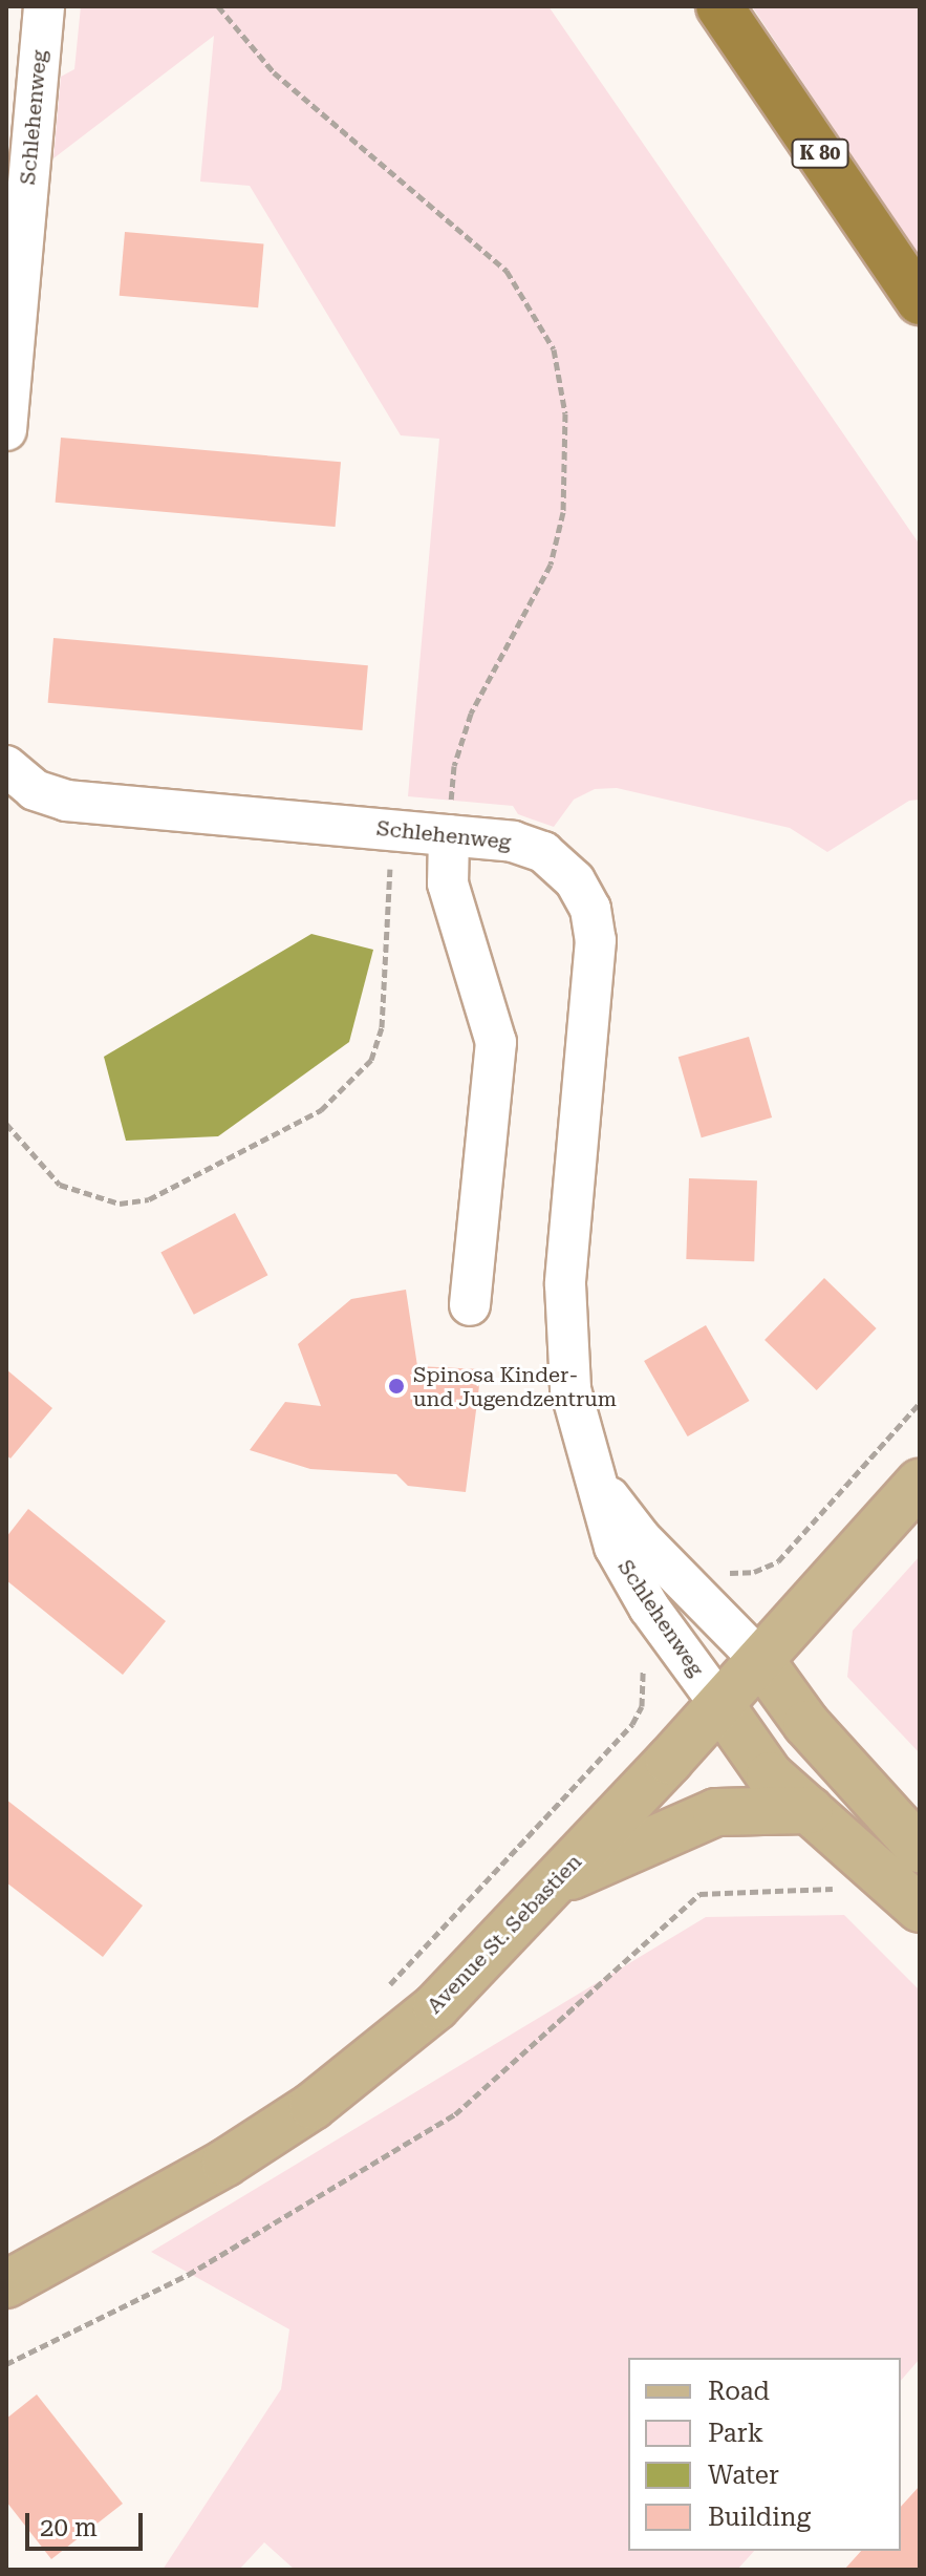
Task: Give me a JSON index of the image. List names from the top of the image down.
{
  "streets": {
    "highway": ["K 80"],
    "main road": ["Avenue St. Sebastien"],
    "street": ["Schlehenweg"]
  },
  "crossings": [
    ["Schlehenweg", "Avenue St. Sebastien"]
  ],
  "places": ["Spinosa Kinder- und Jugendzentrum"],
  "legend": [
    "Road",
    "Park",
    "Water",
    "Building"
  ],
  "scale_bar": "20 m"
}
